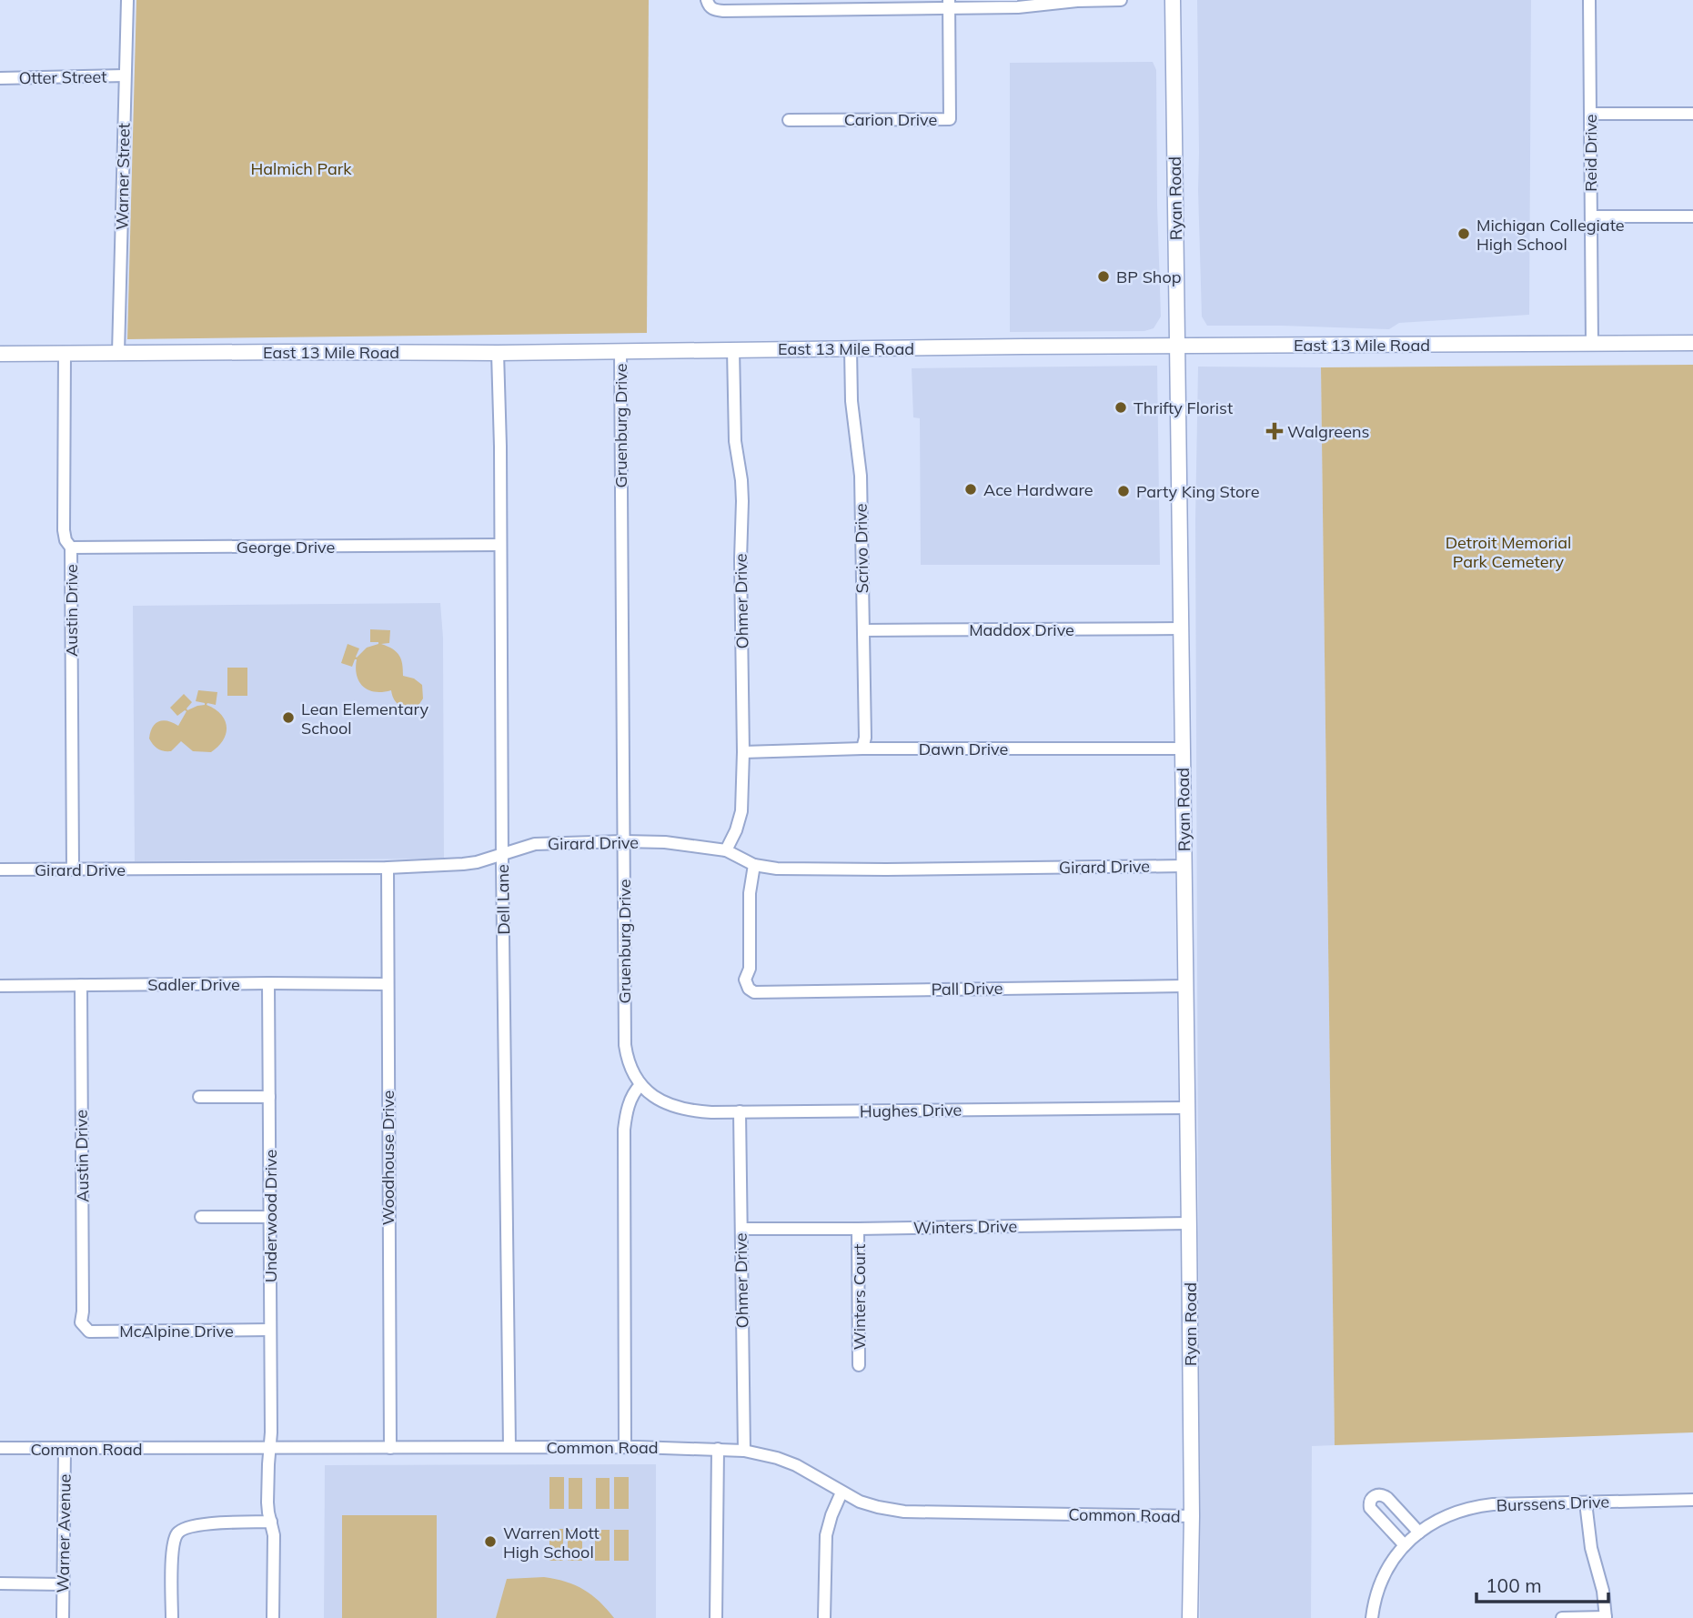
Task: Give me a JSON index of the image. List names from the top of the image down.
{
  "streets": {
    "main road": ["Ryan Road", "East 13 Mile Road"],
    "street": [
      "Otter Street",
      "Carion Drive",
      "Reid Drive",
      "Warner Street",
      "Gruenburg Drive",
      "George Drive",
      "Scrivo Drive",
      "Ohmer Drive",
      "Austin Drive",
      "Maddox Drive",
      "Dawn Drive",
      "Girard Drive",
      "Dell Lane",
      "Sadler Drive",
      "Pall Drive",
      "Hughes Drive",
      "Woodhouse Drive",
      "Underwood Drive",
      "Winters Drive",
      "Winters Court",
      "McAlpine Drive",
      "Common Road",
      "Burssens Drive",
      "Warner Avenue"
    ]
  },
  "crossings": [
    ["Otter Street", "Warner Street"],
    ["Reid Drive", "East 13 Mile Road"],
    ["Warner Street", "East 13 Mile Road"],
    ["Ryan Road", "East 13 Mile Road"],
    ["Ryan Road", "Maddox Drive"],
    ["Ryan Road", "Dawn Drive"],
    ["Ryan Road", "Girard Drive"],
    ["Ryan Road", "Pall Drive"],
    ["Ryan Road", "Hughes Drive"],
    ["Ryan Road", "Winters Drive"],
    ["Ryan Road", "Common Road"],
    ["East 13 Mile Road", "Gruenburg Drive"],
    ["East 13 Mile Road", "Scrivo Drive"],
    ["East 13 Mile Road", "Ohmer Drive"],
    ["East 13 Mile Road", "Austin Drive"],
    ["East 13 Mile Road", "Dell Lane"],
    ["Gruenburg Drive", "Girard Drive"],
    ["Gruenburg Drive", "Hughes Drive"],
    ["George Drive", "Austin Drive"],
    ["George Drive", "Dell Lane"],
    ["Scrivo Drive", "Maddox Drive"],
    ["Scrivo Drive", "Dawn Drive"],
    ["Ohmer Drive", "Dawn Drive"],
    ["Ohmer Drive", "Girard Drive"],
    ["Ohmer Drive", "Hughes Drive"],
    ["Ohmer Drive", "Winters Drive"],
    ["Ohmer Drive", "Common Road"],
    ["Austin Drive", "Girard Drive"],
    ["Austin Drive", "Sadler Drive"],
    ["Austin Drive", "McAlpine Drive"],
    ["Girard Drive", "Dell Lane"],
    ["Girard Drive", "Pall Drive"],
    ["Girard Drive", "Woodhouse Drive"],
    ["Dell Lane", "Common Road"],
    ["Sadler Drive", "Woodhouse Drive"],
    ["Sadler Drive", "Underwood Drive"],
    ["Woodhouse Drive", "Common Road"],
    ["Underwood Drive", "McAlpine Drive"],
    ["Underwood Drive", "Common Road"],
    ["Winters Drive", "Winters Court"],
    ["Common Road", "Warner Avenue"]
  ],
  "parks": ["Halmich Park", "Detroit Memorial Park Cemetery"],
  "places": {
    "other": [
      "Michigan Collegiate High School",
      "BP Shop",
      "Thrifty Florist",
      "Ace Hardware",
      "Party King Store",
      "Lean Elementary School",
      "Warren Mott High School"
    ],
    "health": ["Walgreens"]
  },
  "scale_bar": "100 m"
}
